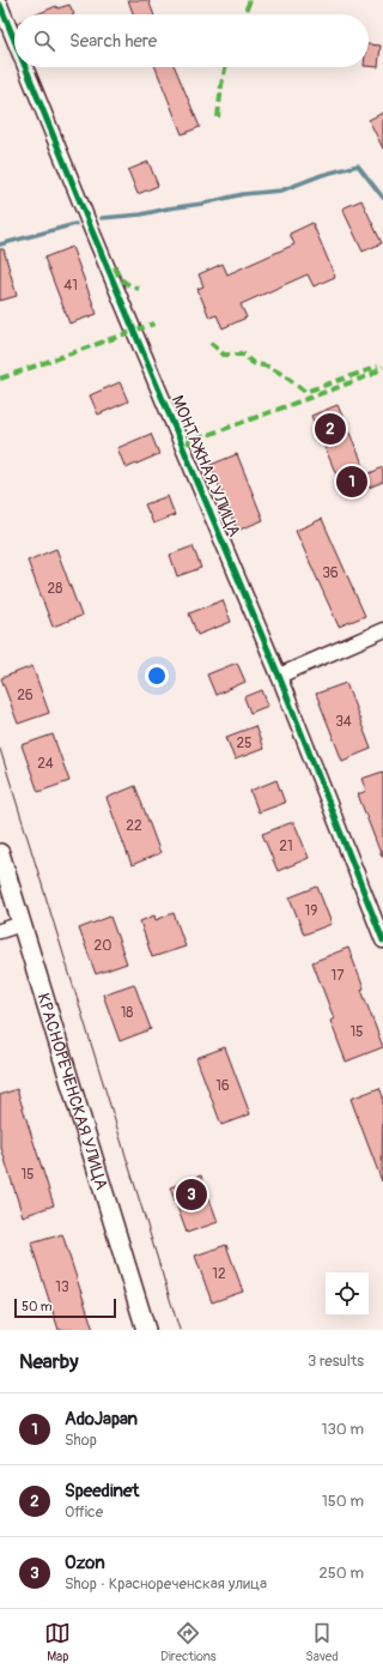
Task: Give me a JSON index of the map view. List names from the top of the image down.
{
  "streets": {
    "main road": ["КРАСНОРЕЧЕНСКАЯ УЛИЦА"],
    "street": ["МОНТАЖНАЯ УЛИЦА"]
  },
  "house_numbers": [
    "41",
    "36",
    "28",
    "26",
    "34",
    "25",
    "24",
    "22",
    "21",
    "19",
    "20",
    "17",
    "18",
    "15",
    "16",
    "15",
    "12",
    "13"
  ],
  "scale_bar": "50 m",
  "page": {
    "search": "Search here",
    "pins": ["2", "1", "3"],
    "scale": "50 m",
    "heading": ["Nearby", "3 results"],
    "list": [
      {
        "mark": "1",
        "name": "AdoJapan",
        "note": "Shop",
        "value": "130 m"
      },
      {
        "mark": "2",
        "name": "Speedinet",
        "note": "Office",
        "value": "150 m"
      },
      {
        "mark": "3",
        "name": "Ozon",
        "note": "Shop · Краснореченская улица",
        "value": "250 m"
      }
    ],
    "nav": ["Map", "Directions", "Saved"]
  }
}
